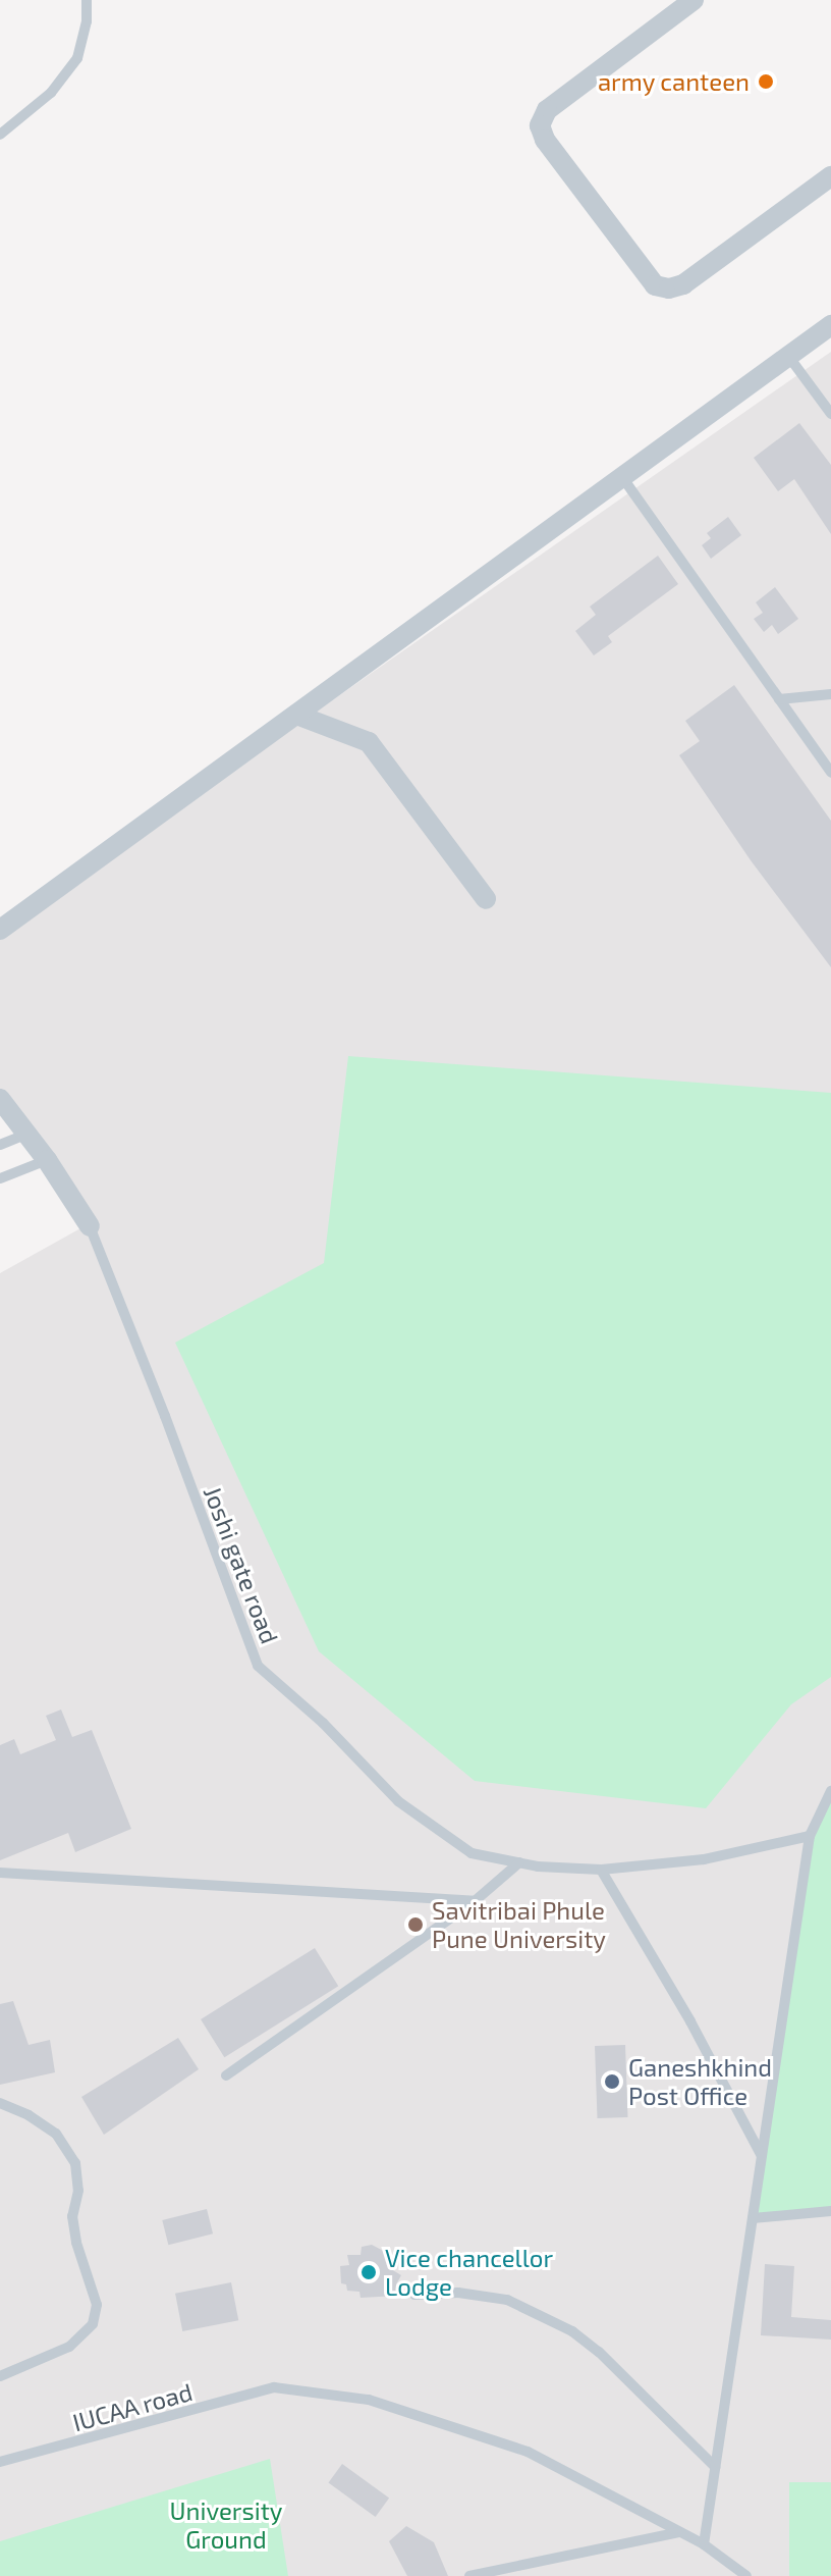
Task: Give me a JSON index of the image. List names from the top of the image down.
{
  "streets": {
    "lane": ["Joshi gate road", "IUCAA road"]
  },
  "parks": ["University Ground"],
  "places": [
    "army canteen",
    "Savitribai Phule Pune University",
    "Ganeshkhind Post Office",
    "Vice chancellor Lodge"
  ]
}
